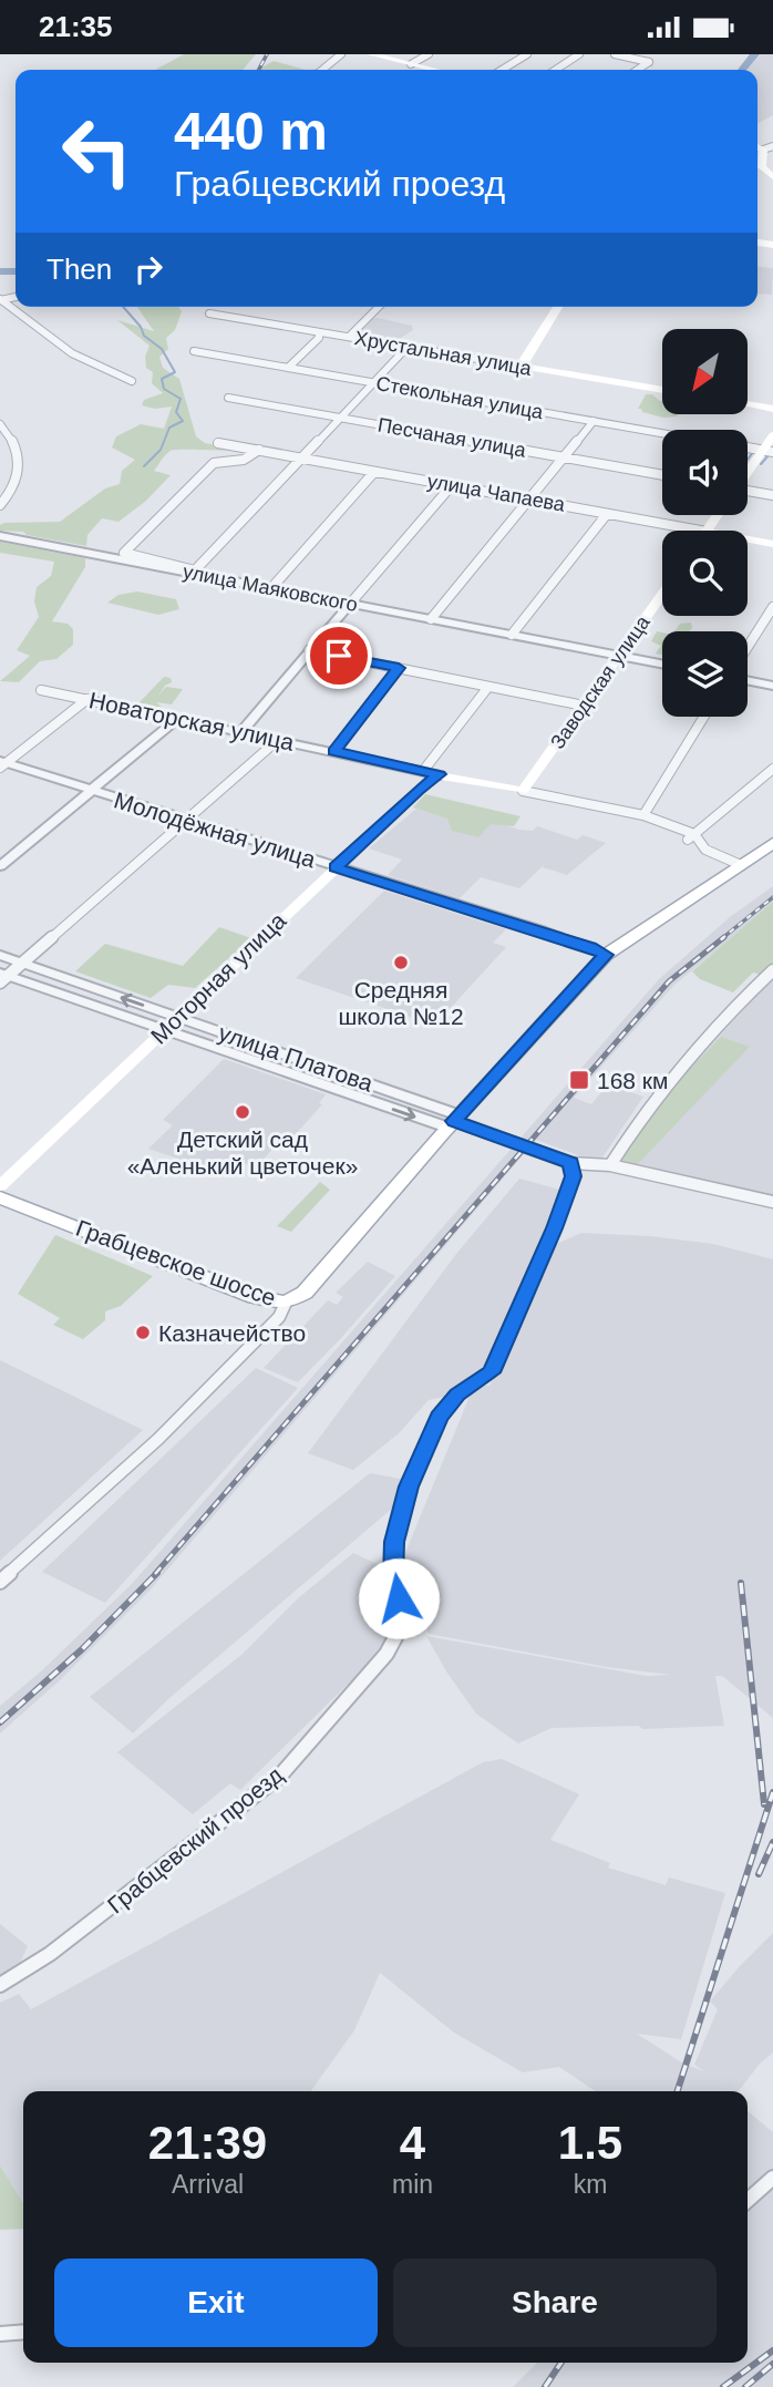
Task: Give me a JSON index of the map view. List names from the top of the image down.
{
  "streets": {
    "main road": [
      "Хрустальная улица",
      "улица Чапаева",
      "Заводская улица",
      "Новаторская улица",
      "Моторная улица",
      "Грабцевское шоссе"
    ],
    "street": [
      "Стекольная улица",
      "Песчаная улица",
      "улица Маяковского",
      "Молодёжная улица",
      "улица Платова",
      "Грабцевский проезд"
    ]
  },
  "crossings": [
    ["улица Маяковского", "Заводская улица"],
    ["Заводская улица", "Новаторская улица"],
    ["Новаторская улица", "Моторная улица"],
    ["Новаторская улица", "Грабцевское шоссе"],
    ["Молодёжная улица", "Моторная улица"],
    ["Молодёжная улица", "Грабцевское шоссе"],
    ["Моторная улица", "улица Платова"],
    ["улица Платова", "Грабцевское шоссе"]
  ],
  "places": {
    "other": ["Средняя школа №12", "Детский сад «Аленький цветочек»", "Казначейство"],
    "transit": ["168 км"]
  },
  "north": "bottom left",
  "page": {
    "status": "21:35",
    "turn": ["440 m", "Грабцевский проезд"],
    "then": "Then",
    "eta": [
      "21:39",
      "Arrival",
      "4",
      "min",
      "1.5",
      "km"
    ],
    "buttons": ["Exit", "Share"]
  }
}
